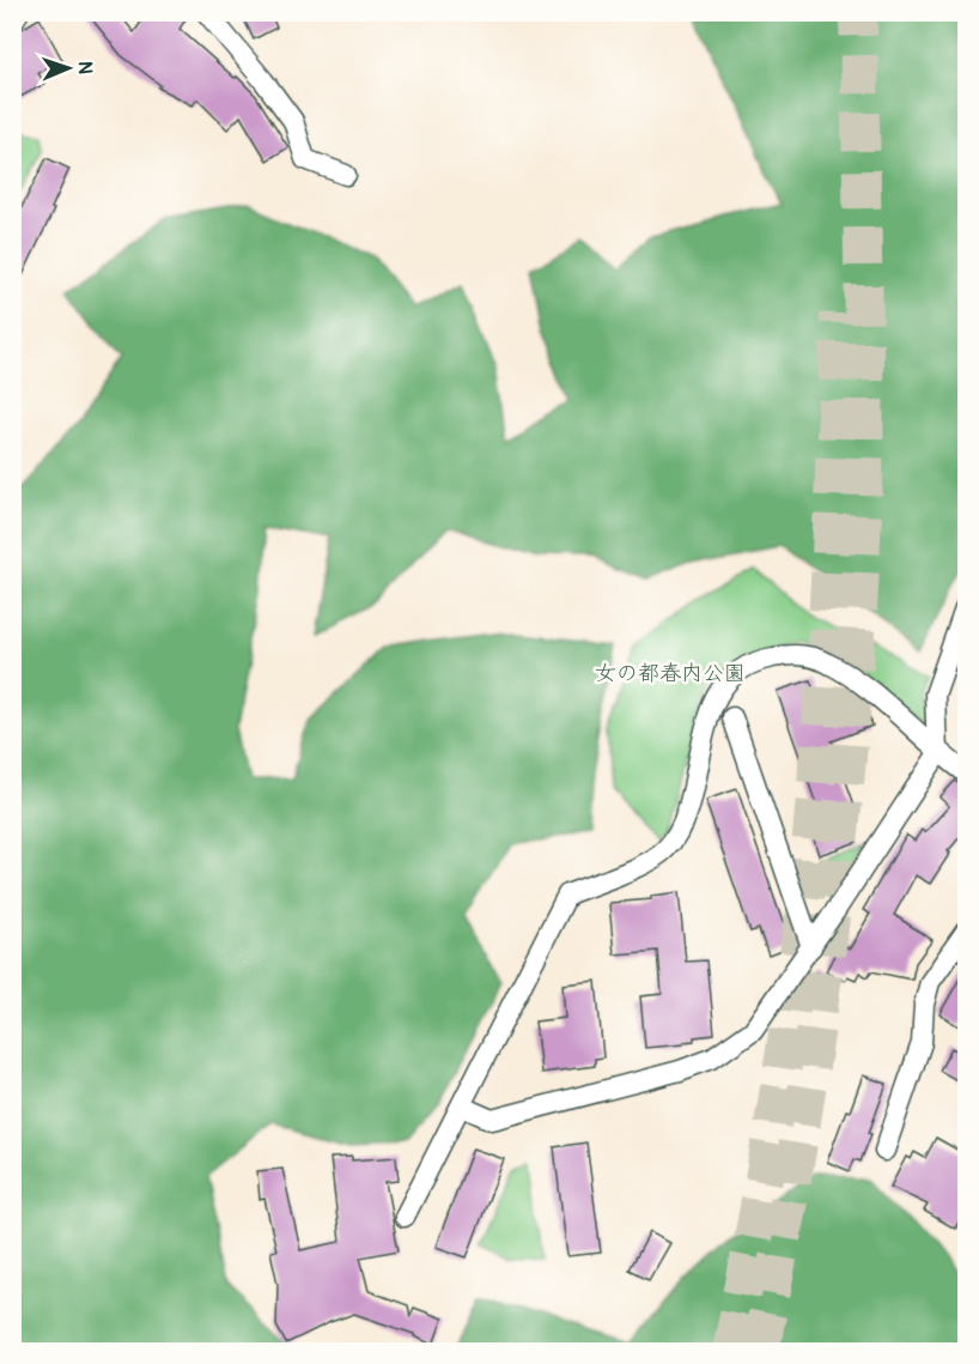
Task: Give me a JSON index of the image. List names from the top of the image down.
{
  "parks": ["女の都春内公園"],
  "north": "right"
}
